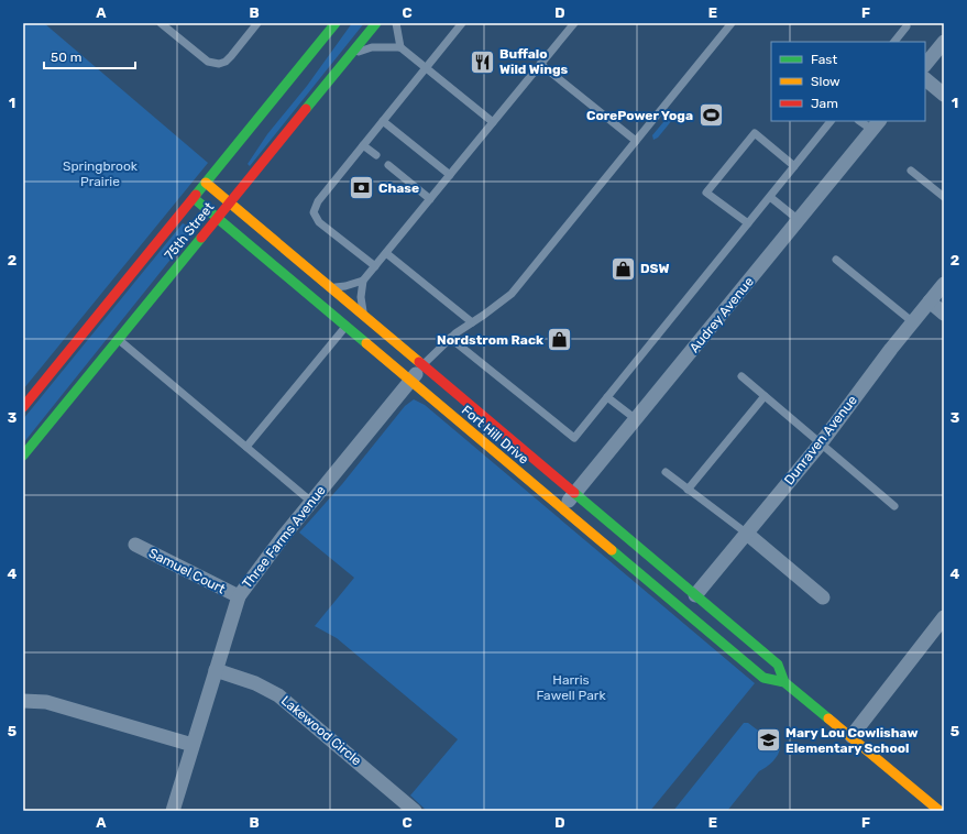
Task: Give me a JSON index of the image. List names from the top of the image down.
{
  "streets": {
    "street": [
      "75th Street",
      "Audrey Avenue",
      "Fort Hill Drive",
      "Dunraven Avenue",
      "Three Farms Avenue",
      "Samuel Court",
      "Lakewood Circle"
    ]
  },
  "crossings": [
    ["75th Street", "Fort Hill Drive"],
    ["Audrey Avenue", "Fort Hill Drive"],
    ["Fort Hill Drive", "Dunraven Avenue"],
    ["Fort Hill Drive", "Three Farms Avenue"],
    ["Three Farms Avenue", "Samuel Court"],
    ["Three Farms Avenue", "Lakewood Circle"]
  ],
  "parks": ["Springbrook Prairie", "Harris Fawell Park"],
  "places": {
    "restaurant": ["Buffalo Wild Wings"],
    "sports": ["CorePower Yoga"],
    "bank": ["Chase"],
    "shop": ["DSW", "Nordstrom Rack"],
    "school or university": ["Mary Lou Cowlishaw Elementary School"]
  },
  "legend": ["Fast", "Slow", "Jam"],
  "scale_bar": "50 m",
  "grid": {
    "columns": [
      "A",
      "B",
      "C",
      "D",
      "E",
      "F"
    ],
    "rows": [
      "1",
      "2",
      "3",
      "4",
      "5"
    ]
  }
}
